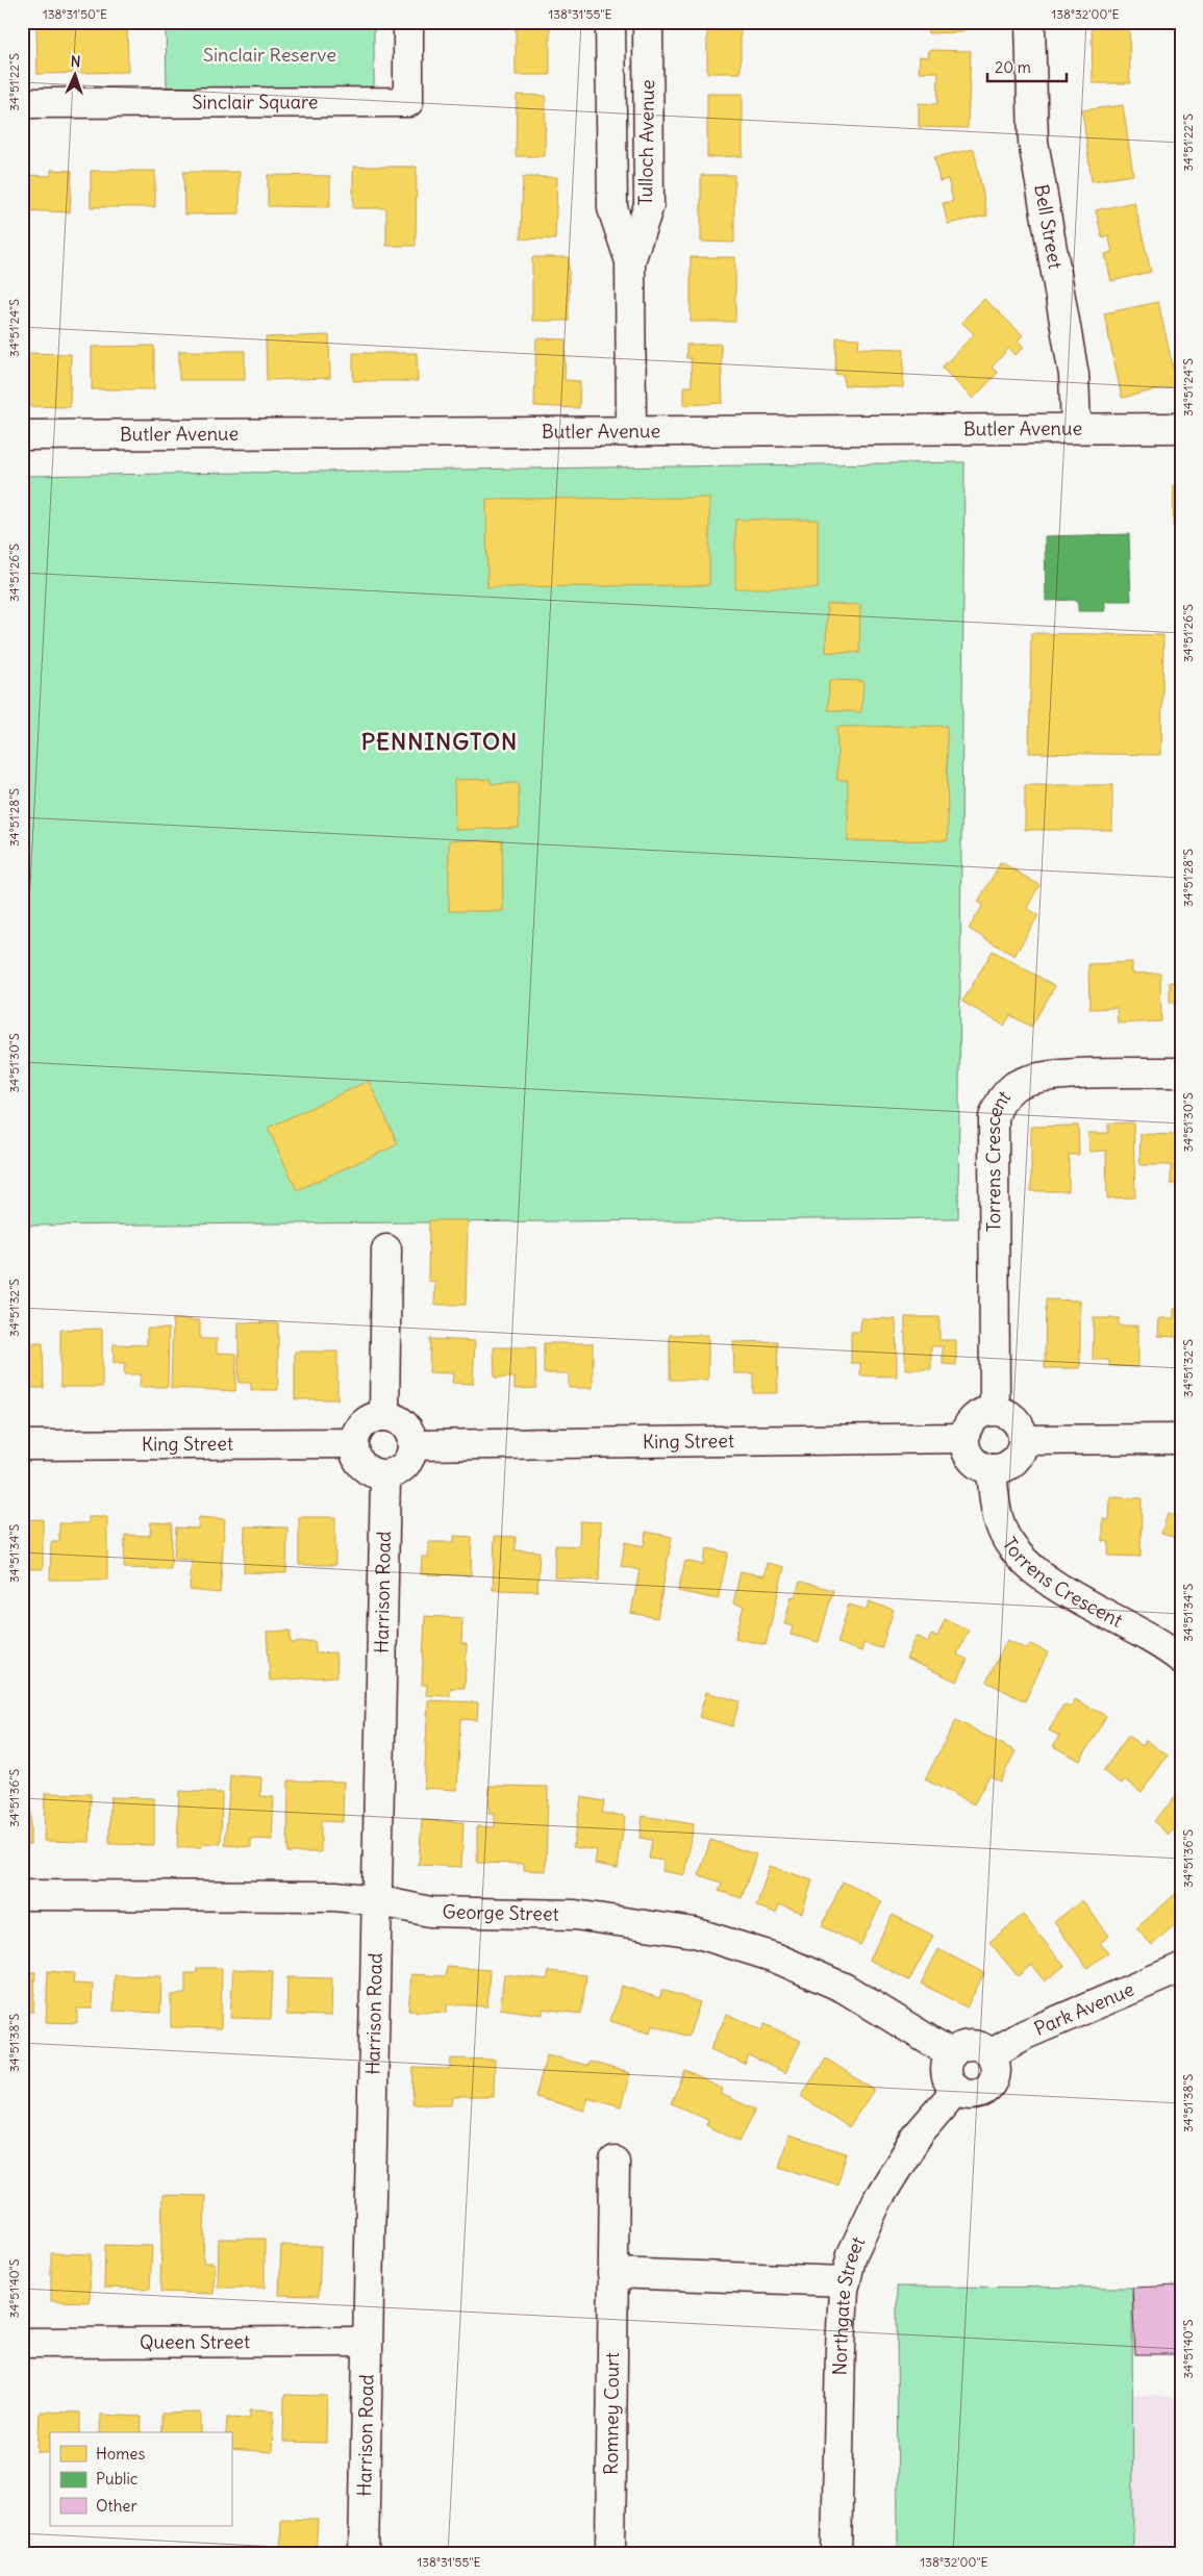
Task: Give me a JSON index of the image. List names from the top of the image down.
{
  "streets": {
    "street": [
      "Sinclair Square",
      "Tulloch Avenue",
      "Bell Street",
      "Butler Avenue",
      "Torrens Crescent",
      "King Street",
      "Harrison Road",
      "George Street",
      "Park Avenue",
      "Northgate Street",
      "Queen Street",
      "Romney Court"
    ]
  },
  "crossings": [
    ["Tulloch Avenue", "Butler Avenue"],
    ["Bell Street", "Butler Avenue"],
    ["Torrens Crescent", "King Street"],
    ["King Street", "Harrison Road"],
    ["Harrison Road", "George Street"],
    ["Harrison Road", "Queen Street"],
    ["George Street", "Park Avenue"],
    ["George Street", "Northgate Street"],
    ["Park Avenue", "Northgate Street"]
  ],
  "districts": ["PENNINGTON"],
  "parks": ["Sinclair Reserve"],
  "legend": ["Homes", "Public", "Other"],
  "scale_bar": "20 m",
  "north": "top",
  "coordinates": [
    "138°31'50\"E",
    "138°31'55\"E",
    "138°32'00\"E",
    "34°51'22\"S",
    "34°51'24\"S",
    "34°51'26\"S",
    "34°51'28\"S",
    "34°51'30\"S",
    "34°51'32\"S",
    "34°51'34\"S",
    "34°51'36\"S",
    "34°51'38\"S",
    "34°51'40\"S"
  ]
}
